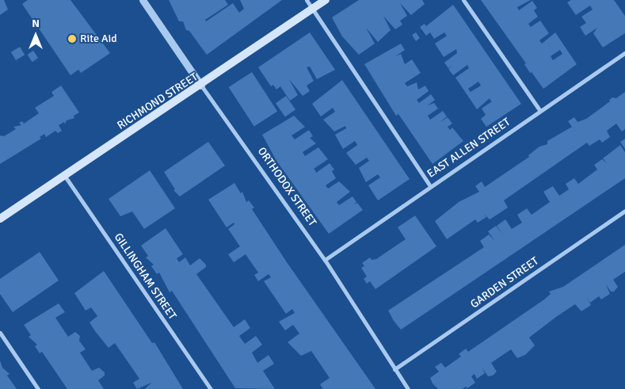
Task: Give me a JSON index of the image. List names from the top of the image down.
{
  "streets": {
    "main road": ["RICHMOND STREET"],
    "street": [
      "EAST ALLEN STREET",
      "ORTHODOX STREET",
      "GILLINGHAM STREET",
      "GARDEN STREET"
    ]
  },
  "crossings": [
    ["RICHMOND STREET", "ORTHODOX STREET"],
    ["RICHMOND STREET", "GILLINGHAM STREET"],
    ["EAST ALLEN STREET", "ORTHODOX STREET"],
    ["ORTHODOX STREET", "GARDEN STREET"]
  ],
  "places": ["Rite Aid"],
  "north": "top"
}
